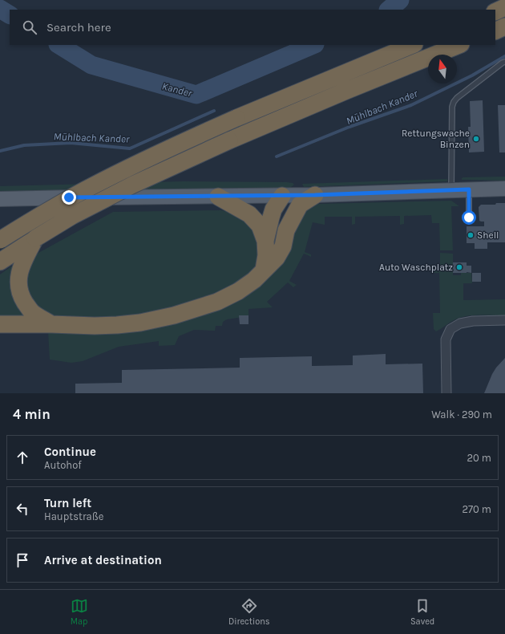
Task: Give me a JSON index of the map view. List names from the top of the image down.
{
  "water": ["Kander", "Mühlbach Kander"],
  "places": ["Rettungswache Binzen", "Shell", "Auto Waschplatz"],
  "north": "top",
  "page": {
    "search": "Search here",
    "heading": ["4 min", "Walk · 290 m"],
    "list": [
      ["Continue", "Autohof", "20 m"],
      ["Turn left", "Hauptstraße", "270 m"],
      "Arrive at destination"
    ],
    "nav": ["Map", "Directions", "Saved"]
  }
}
